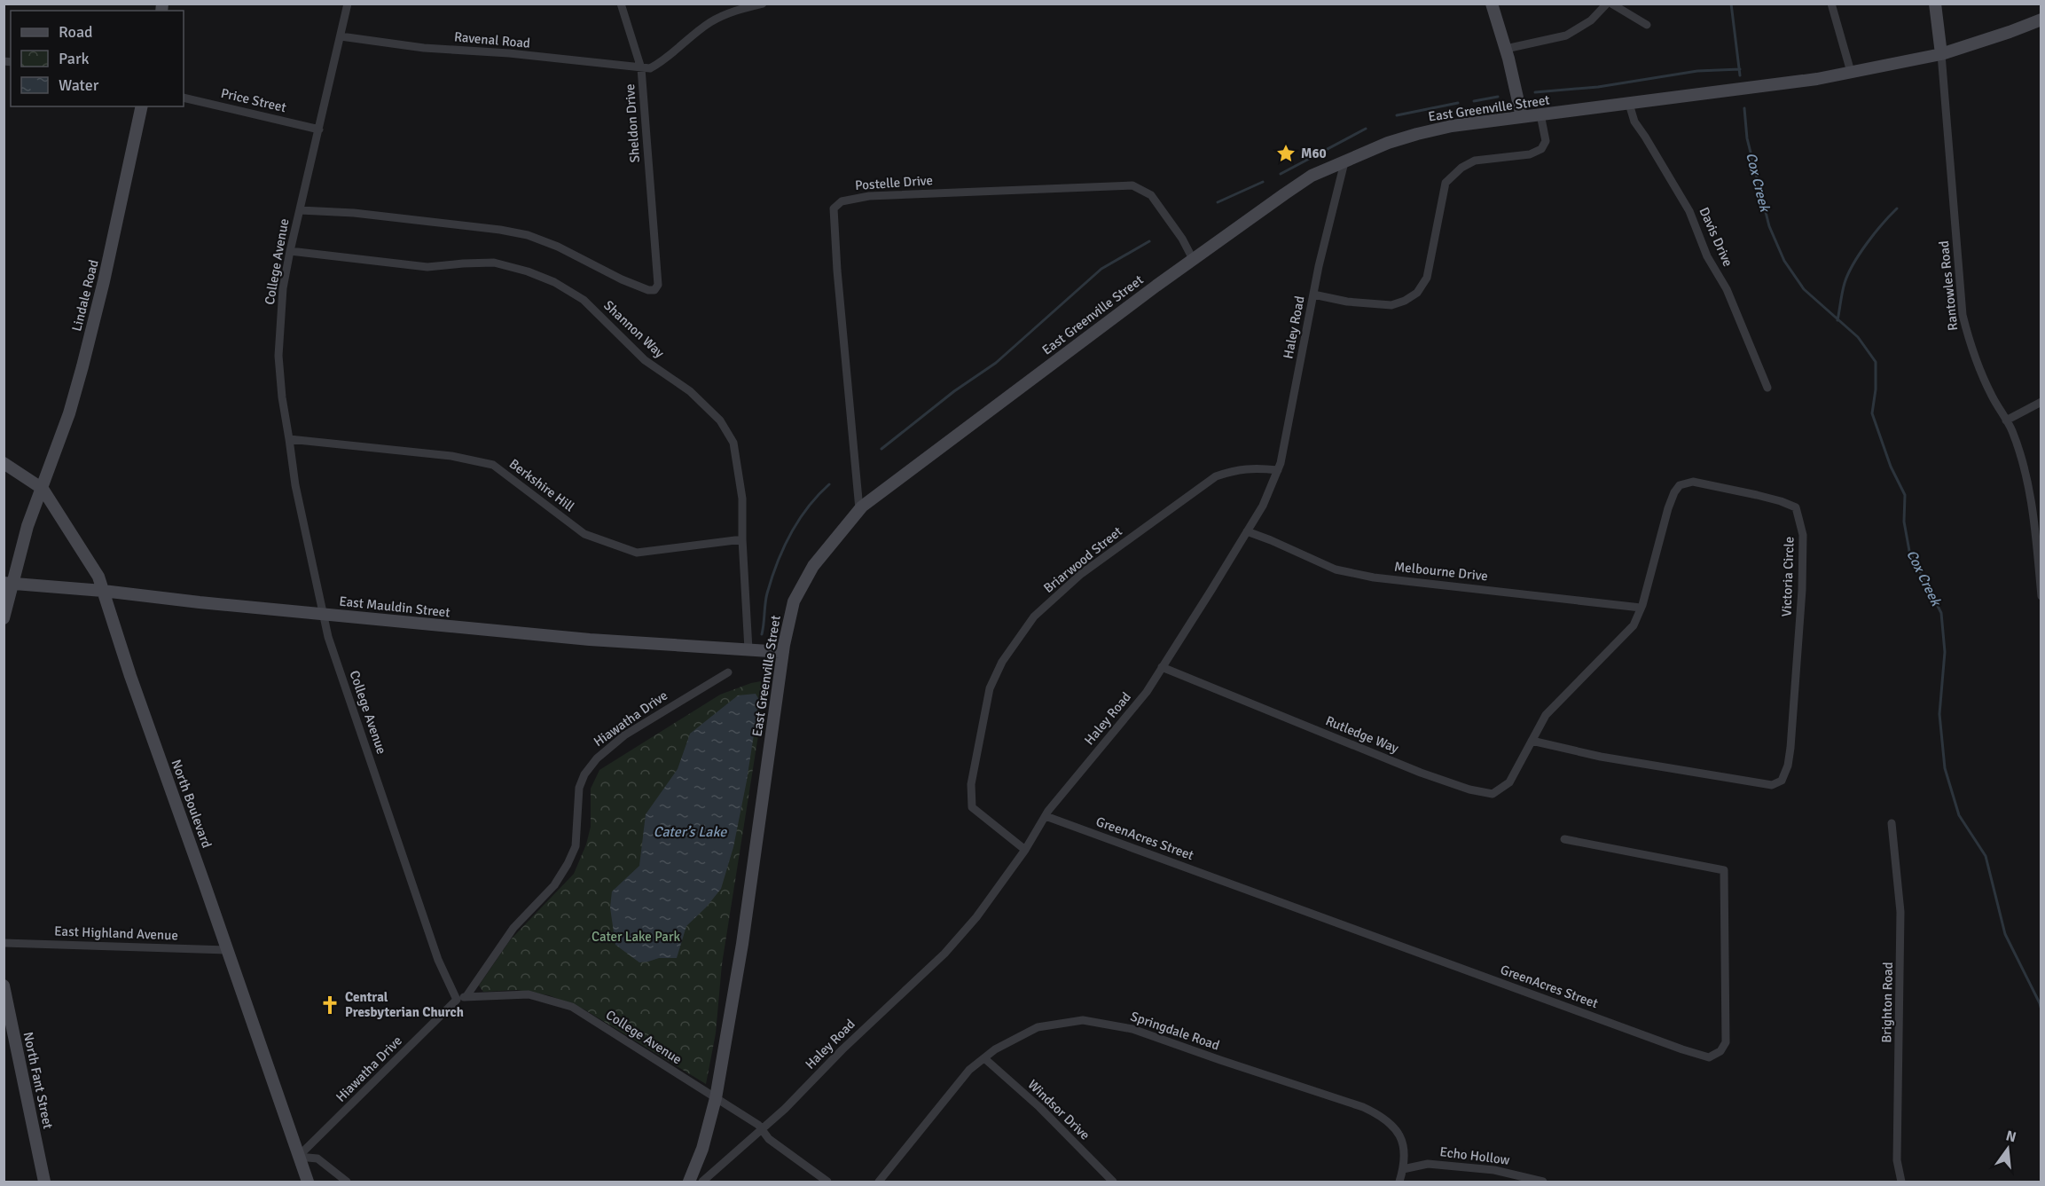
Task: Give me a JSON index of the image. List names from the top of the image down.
{
  "streets": {
    "main road": [
      "East Greenville Street",
      "Lindale Road",
      "East Mauldin Street",
      "North Boulevard",
      "North Fant Street"
    ],
    "street": [
      "Ravenal Road",
      "Price Street",
      "Sheldon Drive",
      "Postelle Drive",
      "Davis Drive",
      "College Avenue",
      "Rantowles Road",
      "Haley Road",
      "Shannon Way",
      "Berkshire Hill",
      "Briarwood Street",
      "Melbourne Drive",
      "Victoria Circle",
      "Hiawatha Drive",
      "Rutledge Way",
      "GreenAcres Street",
      "East Highland Avenue",
      "Brighton Road",
      "Springdale Road",
      "Windsor Drive",
      "Echo Hollow"
    ]
  },
  "crossings": [
    ["Ravenal Road", "Sheldon Drive"],
    ["Ravenal Road", "College Avenue"],
    ["Price Street", "College Avenue"],
    ["East Greenville Street", "Postelle Drive"],
    ["East Greenville Street", "Davis Drive"],
    ["East Greenville Street", "College Avenue"],
    ["East Greenville Street", "Rantowles Road"],
    ["East Greenville Street", "Haley Road"],
    ["East Greenville Street", "East Mauldin Street"],
    ["Sheldon Drive", "College Avenue"],
    ["College Avenue", "Haley Road"],
    ["College Avenue", "Shannon Way"],
    ["College Avenue", "Berkshire Hill"],
    ["College Avenue", "East Mauldin Street"],
    ["College Avenue", "Hiawatha Drive"],
    ["Lindale Road", "North Boulevard"],
    ["Haley Road", "Briarwood Street"],
    ["Haley Road", "Melbourne Drive"],
    ["Haley Road", "Rutledge Way"],
    ["Haley Road", "GreenAcres Street"],
    ["Shannon Way", "Berkshire Hill"],
    ["Shannon Way", "East Mauldin Street"],
    ["Melbourne Drive", "Victoria Circle"],
    ["Victoria Circle", "Rutledge Way"],
    ["East Mauldin Street", "North Boulevard"],
    ["Hiawatha Drive", "North Boulevard"],
    ["North Boulevard", "East Highland Avenue"],
    ["Springdale Road", "Windsor Drive"],
    ["Springdale Road", "Echo Hollow"]
  ],
  "water": ["Cox Creek", "Cater’s Lake"],
  "parks": ["Cater Lake Park"],
  "places": {
    "place": ["M60"],
    "church": ["Central Presbyterian Church"]
  },
  "legend": ["Road", "Park", "Water"],
  "north": "top"
}
